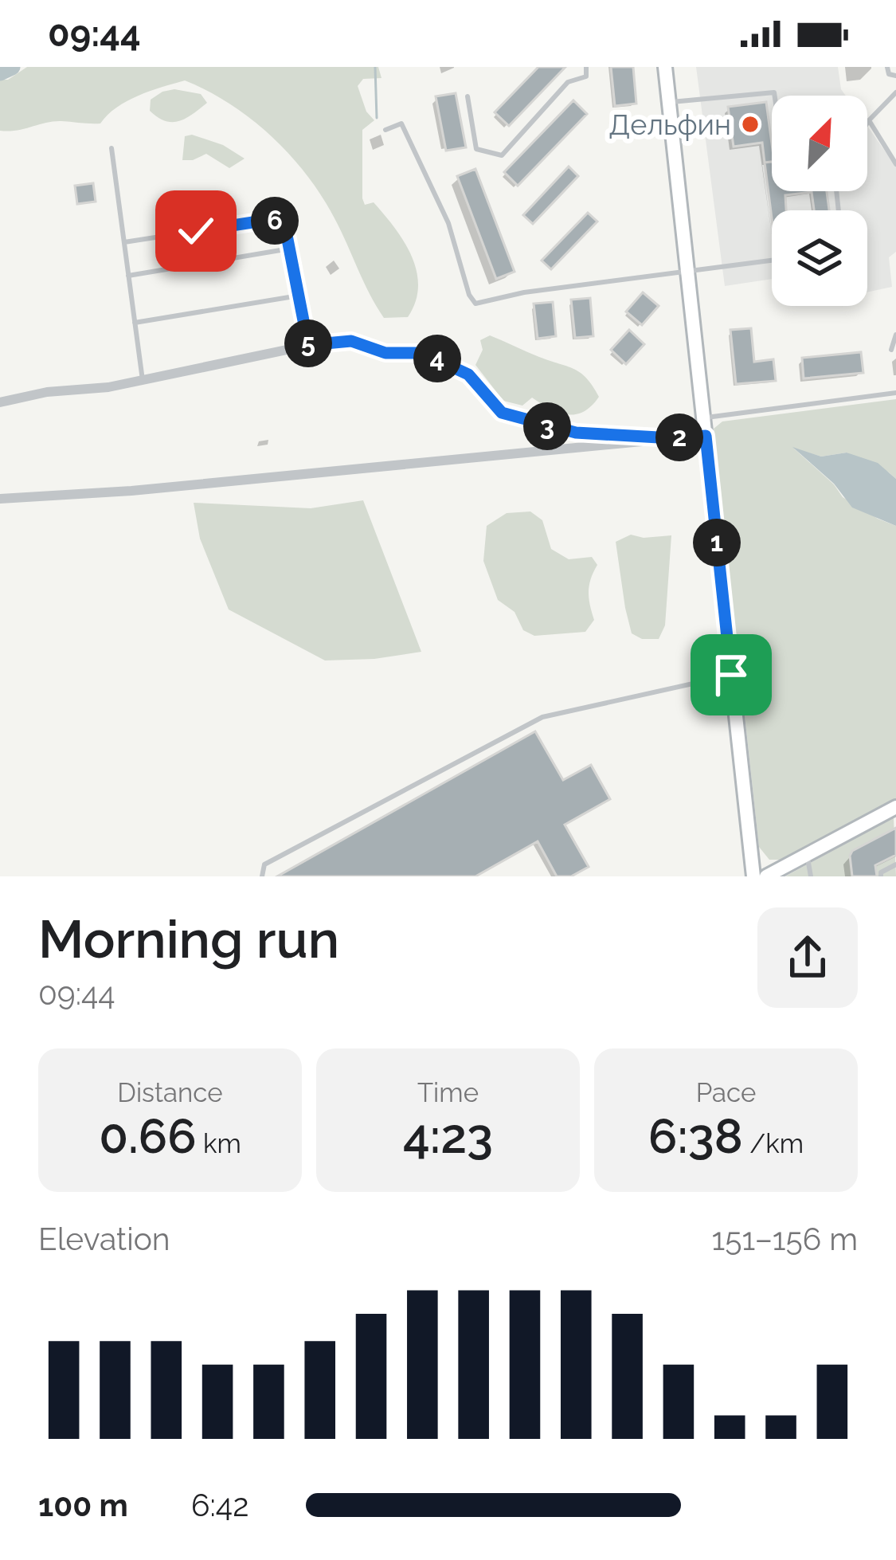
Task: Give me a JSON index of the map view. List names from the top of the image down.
{
  "places": ["Дельфин"],
  "north": "top right",
  "page": {
    "status": "09:44",
    "pins": [
      "6",
      "5",
      "4",
      "3",
      "2",
      "1"
    ],
    "heading": ["Morning run", "09:44"],
    "stats": [
      ["Distance", "0.66 km"],
      ["Time", "4:23"],
      ["Pace", "6:38 /km"]
    ],
    "chart": ["Elevation", "151–156 m"],
    "list": [
      {
        "name": "100 m",
        "note": "6:42"
      }
    ]
  }
}
